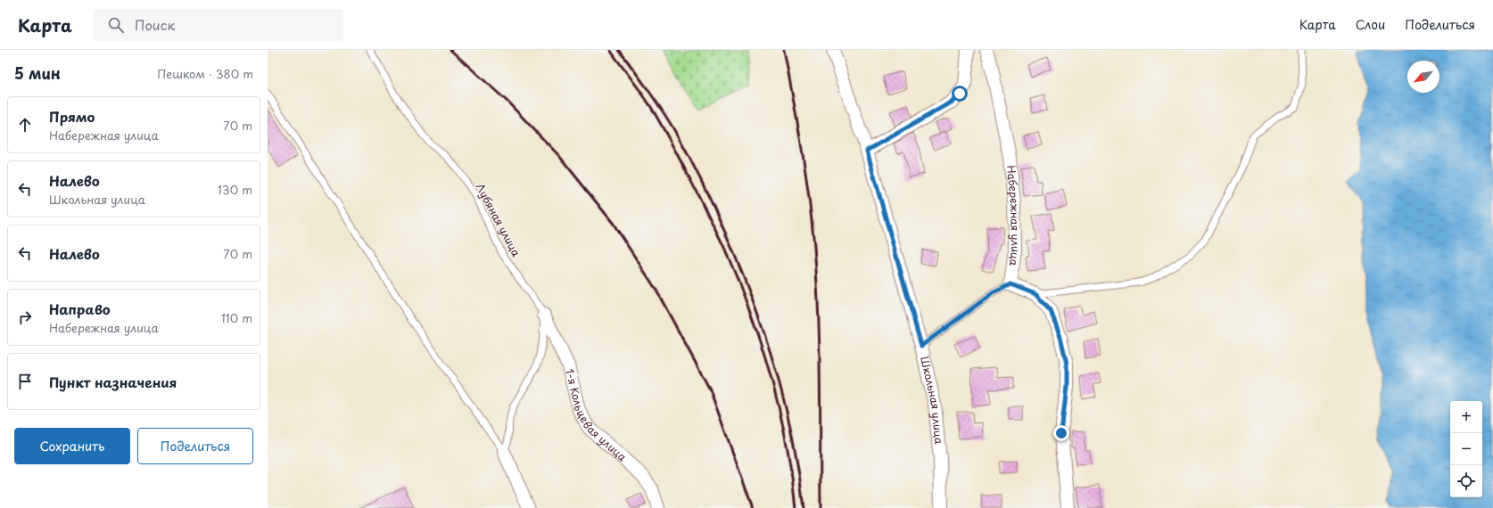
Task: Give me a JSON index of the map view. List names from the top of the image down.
{
  "streets": {
    "street": ["Набережная улица", "Школьная улица", "1-я Кольцевая улица"],
    "lane": ["Лубяная улица"]
  },
  "crossings": [
    ["Лубяная улица", "1-я Кольцевая улица"]
  ],
  "north": "bottom left",
  "page": {
    "header": "Карта",
    "search": "Поиск",
    "nav": ["Карта", "Слои", "Поделиться"],
    "heading": ["5 мин", "Пешком · 380 m"],
    "list": [
      ["Прямо", "Набережная улица", "70 m"],
      ["Налево", "Школьная улица", "130 m"],
      ["Налево", "70 m"],
      ["Направо", "Набережная улица", "110 m"],
      "Пункт назначения"
    ],
    "map_buttons": ["+", "−"],
    "buttons": ["Сохранить", "Поделиться"]
  }
}
